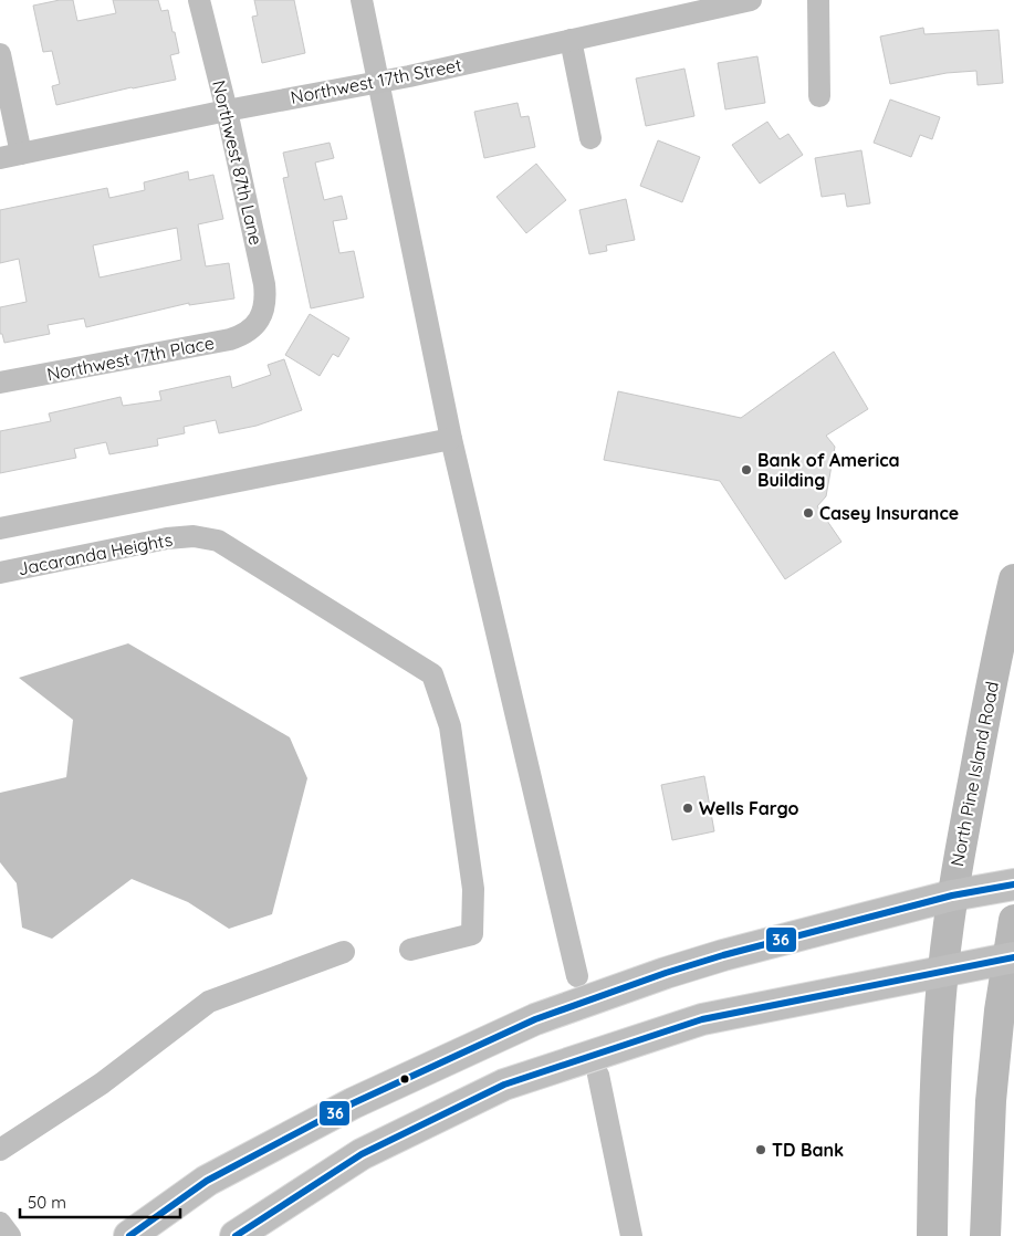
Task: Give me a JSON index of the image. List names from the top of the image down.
{
  "streets": {
    "main road": ["North Pine Island Road"],
    "street": [
      "Northwest 17th Street",
      "Northwest 87th Lane",
      "Northwest 17th Place",
      "Jacaranda Heights"
    ]
  },
  "crossings": [
    ["Northwest 17th Street", "Northwest 87th Lane"],
    ["Northwest 87th Lane", "Northwest 17th Place"]
  ],
  "places": [
    "Bank of America Building",
    "Casey Insurance",
    "Wells Fargo",
    "TD Bank"
  ],
  "lines": ["transit line 36"],
  "scale_bar": "50 m"
}
